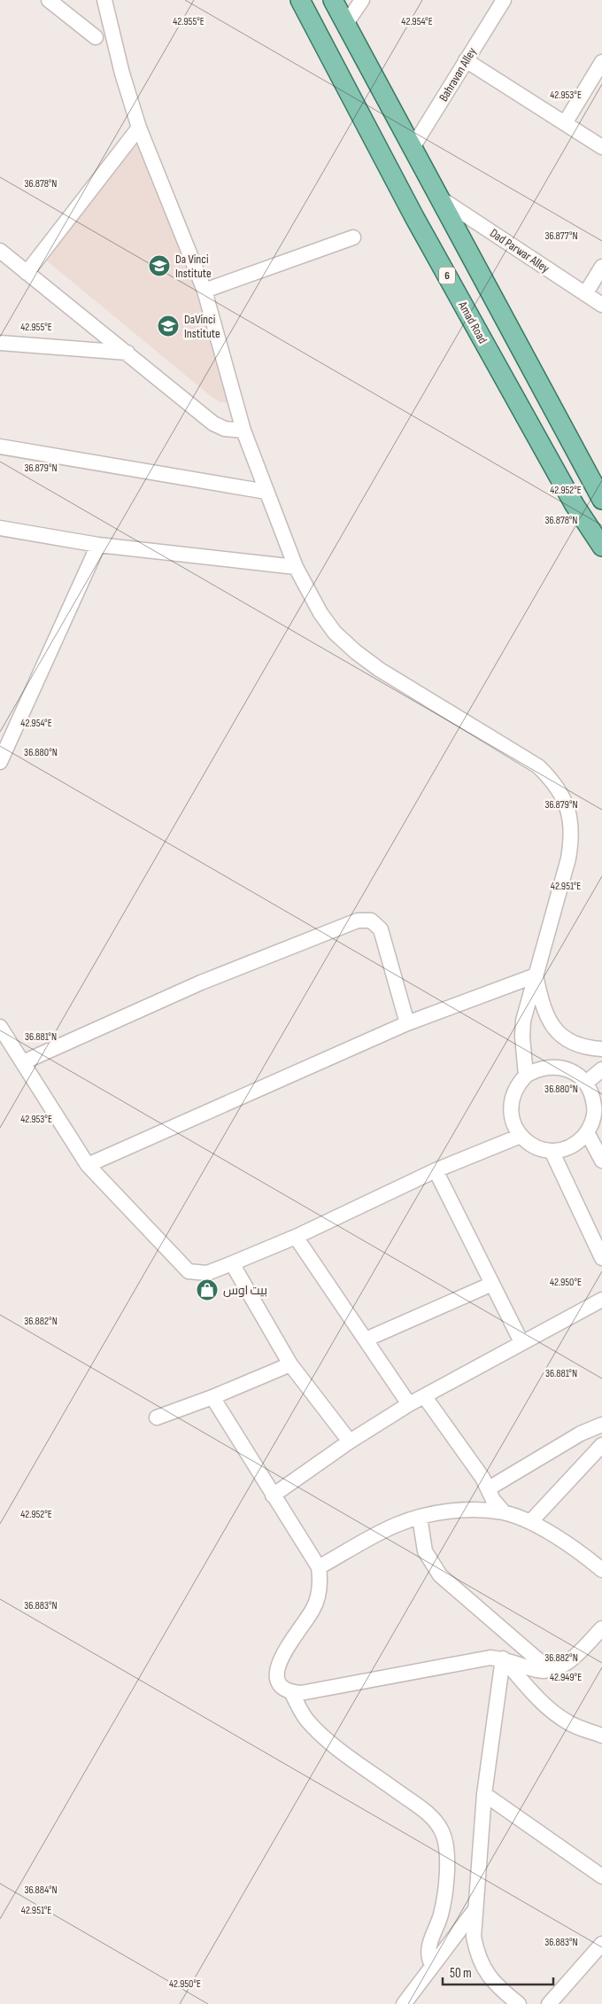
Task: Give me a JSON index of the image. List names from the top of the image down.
{
  "streets": {
    "main road": ["6", "Amad Road"],
    "street": ["Bahravan Alley", "Dad Parwar Alley"]
  },
  "places": {
    "school or university": ["Da Vinci Institute", "DaVinci Institute"],
    "shop": ["بيت اوس"]
  },
  "scale_bar": "50 m",
  "coordinates": [
    "42.955°E",
    "42.954°E",
    "42.953°E",
    "36.878°N",
    "36.877°N",
    "36.879°N",
    "42.952°E",
    "36.880°N",
    "42.951°E",
    "36.881°N",
    "42.950°E",
    "36.882°N",
    "36.883°N",
    "42.949°E",
    "36.884°N"
  ]
}
